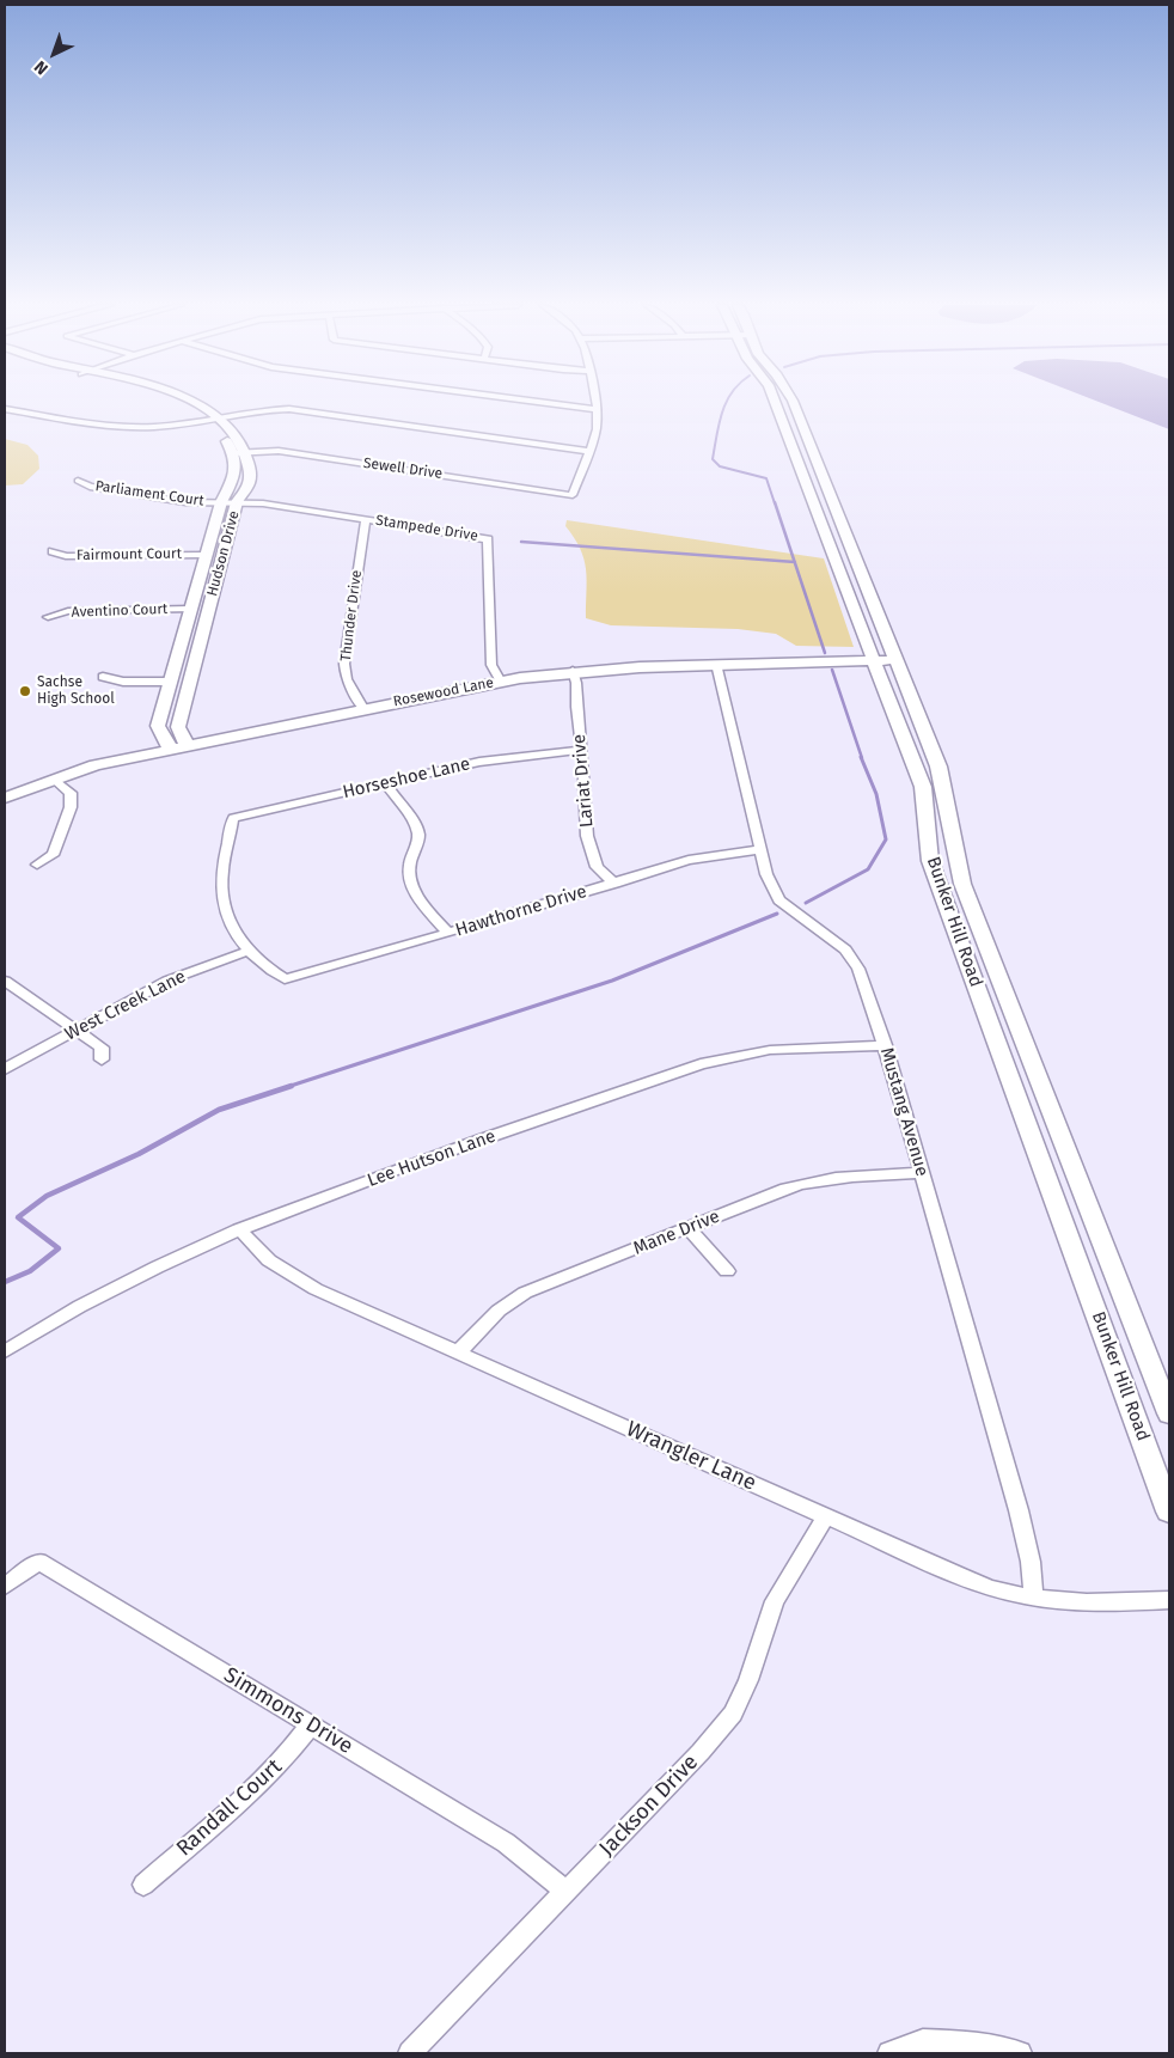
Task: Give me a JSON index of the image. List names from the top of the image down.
{
  "streets": {
    "main road": ["Hudson Drive", "Rosewood Lane", "Bunker Hill Road"],
    "street": [
      "Sewell Drive",
      "Parliament Court",
      "Stampede Drive",
      "Fairmount Court",
      "Aventino Court",
      "Thunder Drive",
      "Horseshoe Lane",
      "Lariat Drive",
      "Hawthorne Drive",
      "West Creek Lane",
      "Mustang Avenue",
      "Lee Hutson Lane",
      "Mane Drive",
      "Wrangler Lane",
      "Simmons Drive",
      "Jackson Drive",
      "Randall Court"
    ]
  },
  "crossings": [
    ["Sewell Drive", "Hudson Drive"],
    ["Parliament Court", "Stampede Drive"],
    ["Parliament Court", "Hudson Drive"],
    ["Stampede Drive", "Hudson Drive"],
    ["Stampede Drive", "Thunder Drive"],
    ["Stampede Drive", "Rosewood Lane"],
    ["Hudson Drive", "Fairmount Court"],
    ["Hudson Drive", "Aventino Court"],
    ["Hudson Drive", "Rosewood Lane"],
    ["Thunder Drive", "Rosewood Lane"],
    ["Rosewood Lane", "Lariat Drive"],
    ["Rosewood Lane", "Bunker Hill Road"],
    ["Rosewood Lane", "Mustang Avenue"],
    ["Horseshoe Lane", "Lariat Drive"],
    ["Horseshoe Lane", "Hawthorne Drive"],
    ["Horseshoe Lane", "West Creek Lane"],
    ["Lariat Drive", "Hawthorne Drive"],
    ["Hawthorne Drive", "West Creek Lane"],
    ["Hawthorne Drive", "Mustang Avenue"],
    ["Mustang Avenue", "Lee Hutson Lane"],
    ["Mustang Avenue", "Mane Drive"],
    ["Mustang Avenue", "Wrangler Lane"],
    ["Lee Hutson Lane", "Wrangler Lane"],
    ["Mane Drive", "Wrangler Lane"],
    ["Wrangler Lane", "Jackson Drive"],
    ["Simmons Drive", "Jackson Drive"],
    ["Simmons Drive", "Randall Court"]
  ],
  "places": ["Sachse High School"],
  "north": "bottom left"
}
